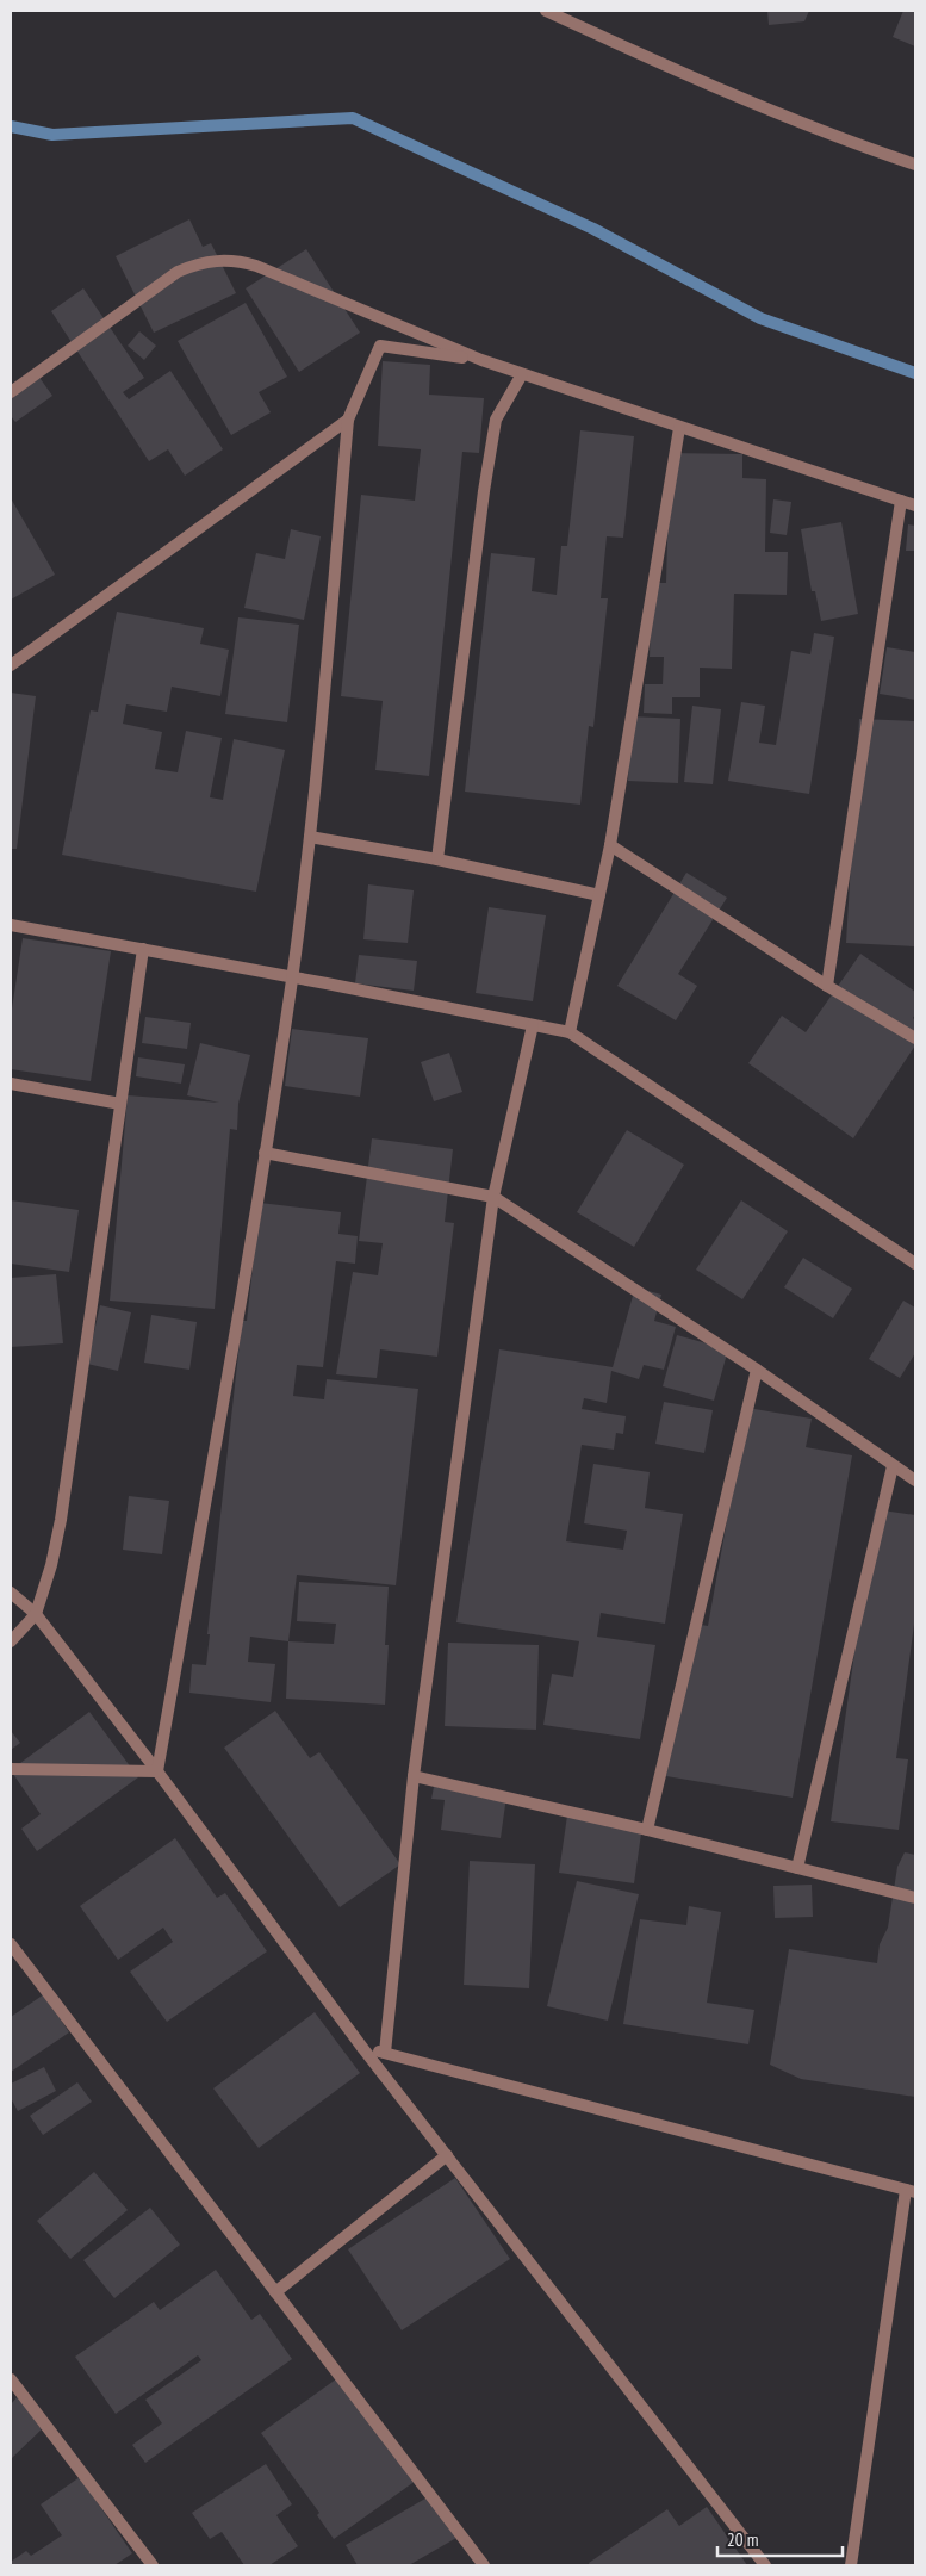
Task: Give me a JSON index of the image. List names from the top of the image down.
{
  "scale_bar": "20 m"
}
